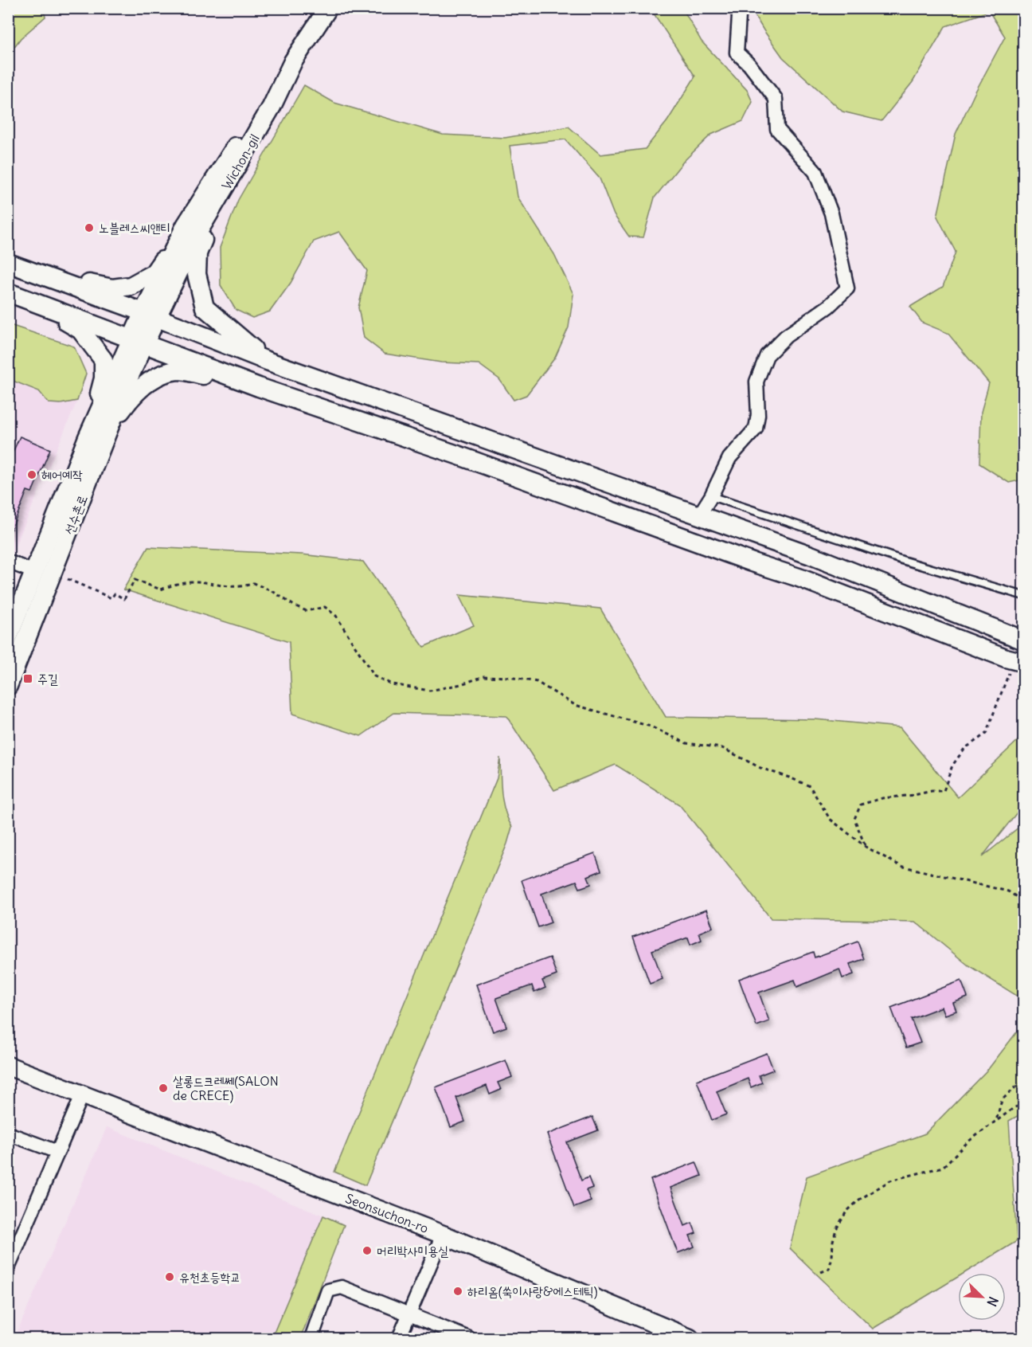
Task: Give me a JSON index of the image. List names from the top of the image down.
{
  "streets": {
    "street": ["Wichon-gil", "선수촌로", "Seonsuchon-ro"]
  },
  "crossings": [
    ["Wichon-gil", "선수촌로"]
  ],
  "places": {
    "other": [
      "노블레스씨앤티",
      "헤어예작",
      "살롱드크레쎄(SALON de CRECE)",
      "머리박사미용실",
      "유천초등학교",
      "하리옴(쑥이사랑&에스테틱)"
    ],
    "transit": ["주길"]
  },
  "north": "bottom right"
}
